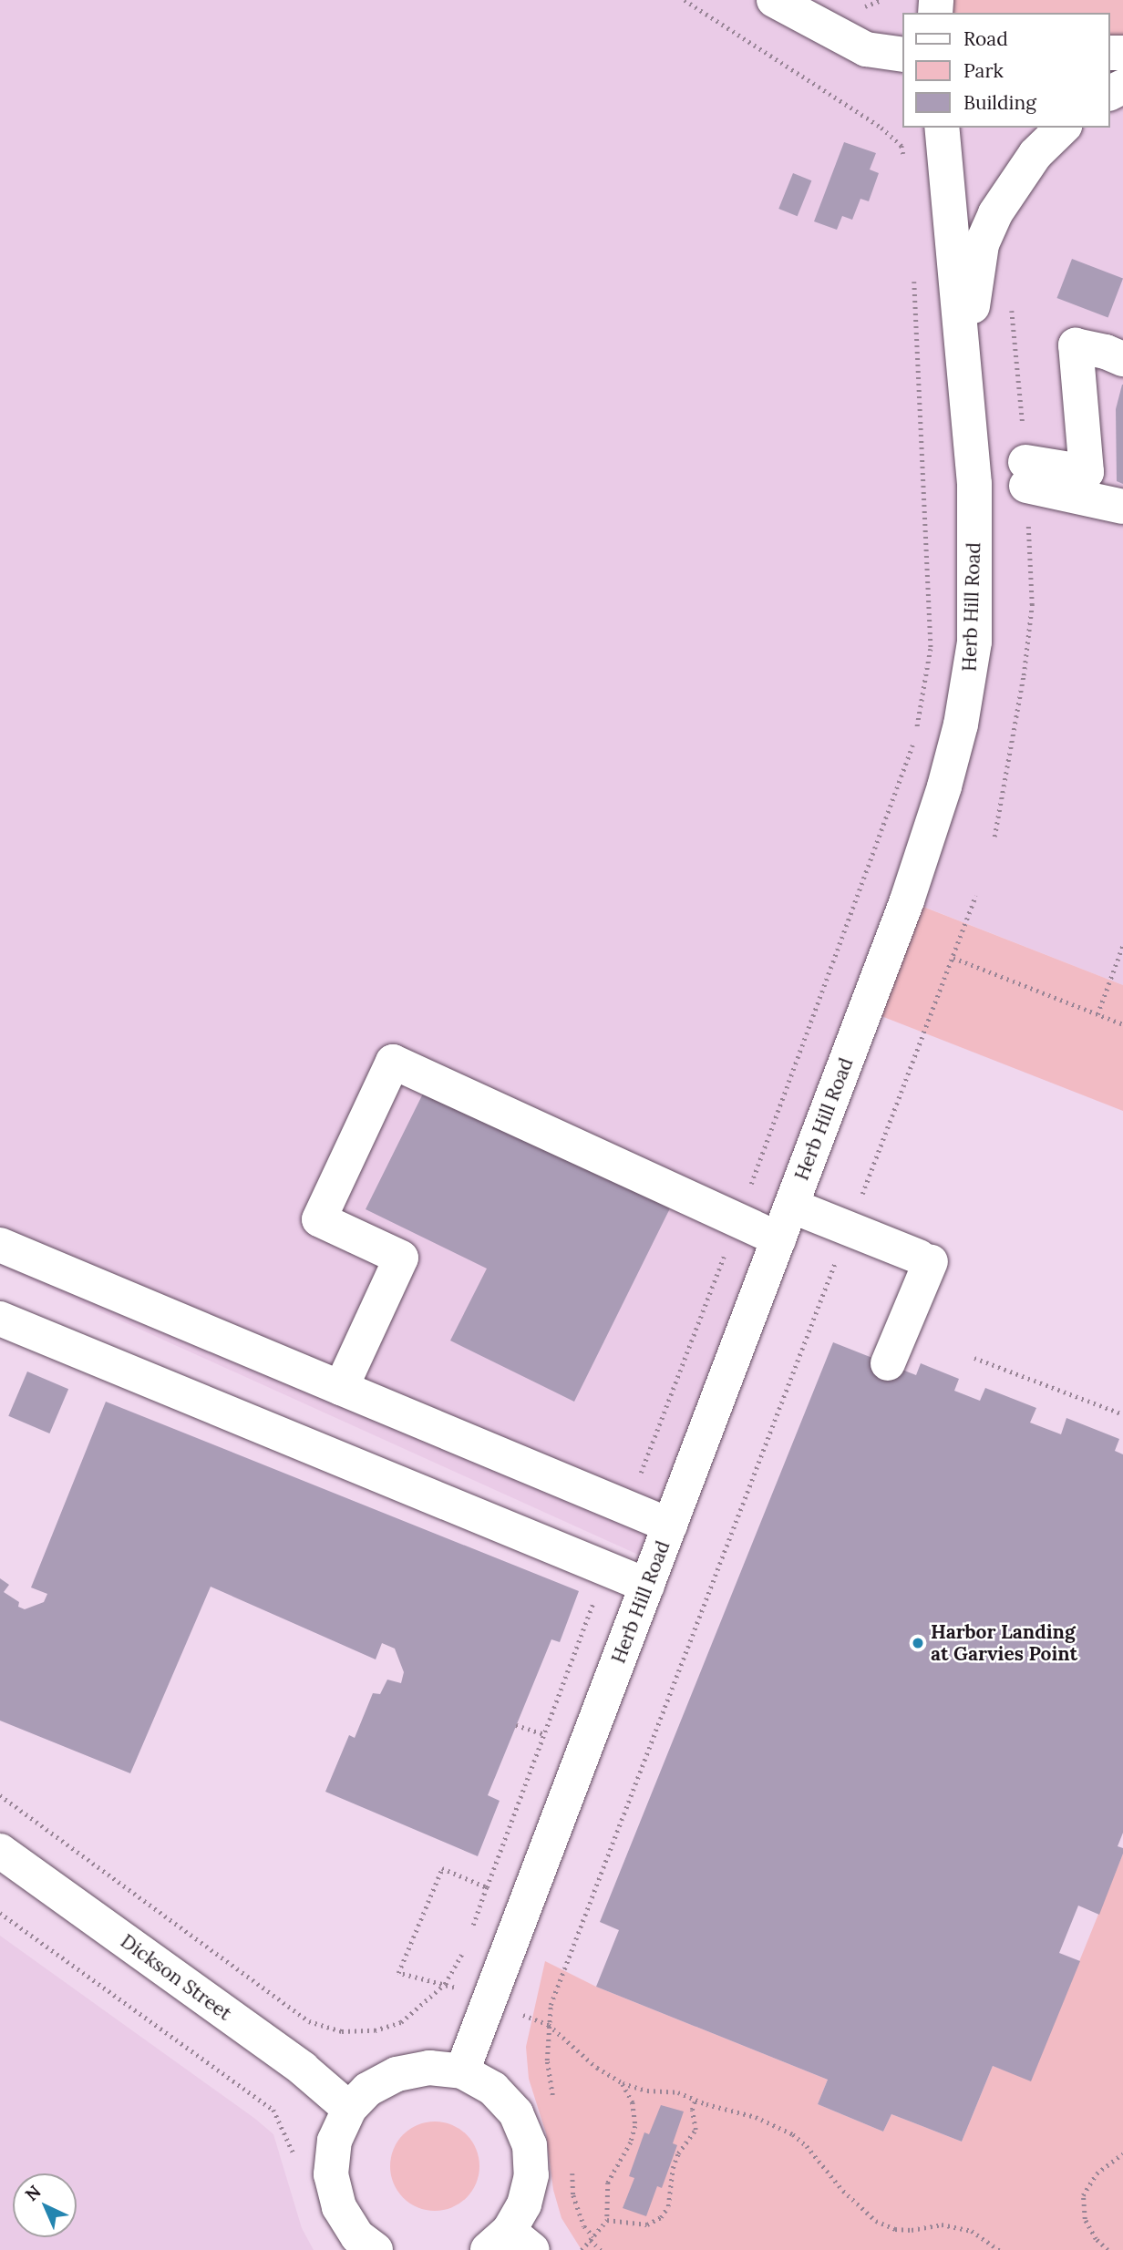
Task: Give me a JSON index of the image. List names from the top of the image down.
{
  "streets": {
    "street": ["Herb Hill Road", "Dickson Street"]
  },
  "places": ["Harbor Landing at Garvies Point"],
  "legend": ["Road", "Park", "Building"],
  "north": "top left"
}
